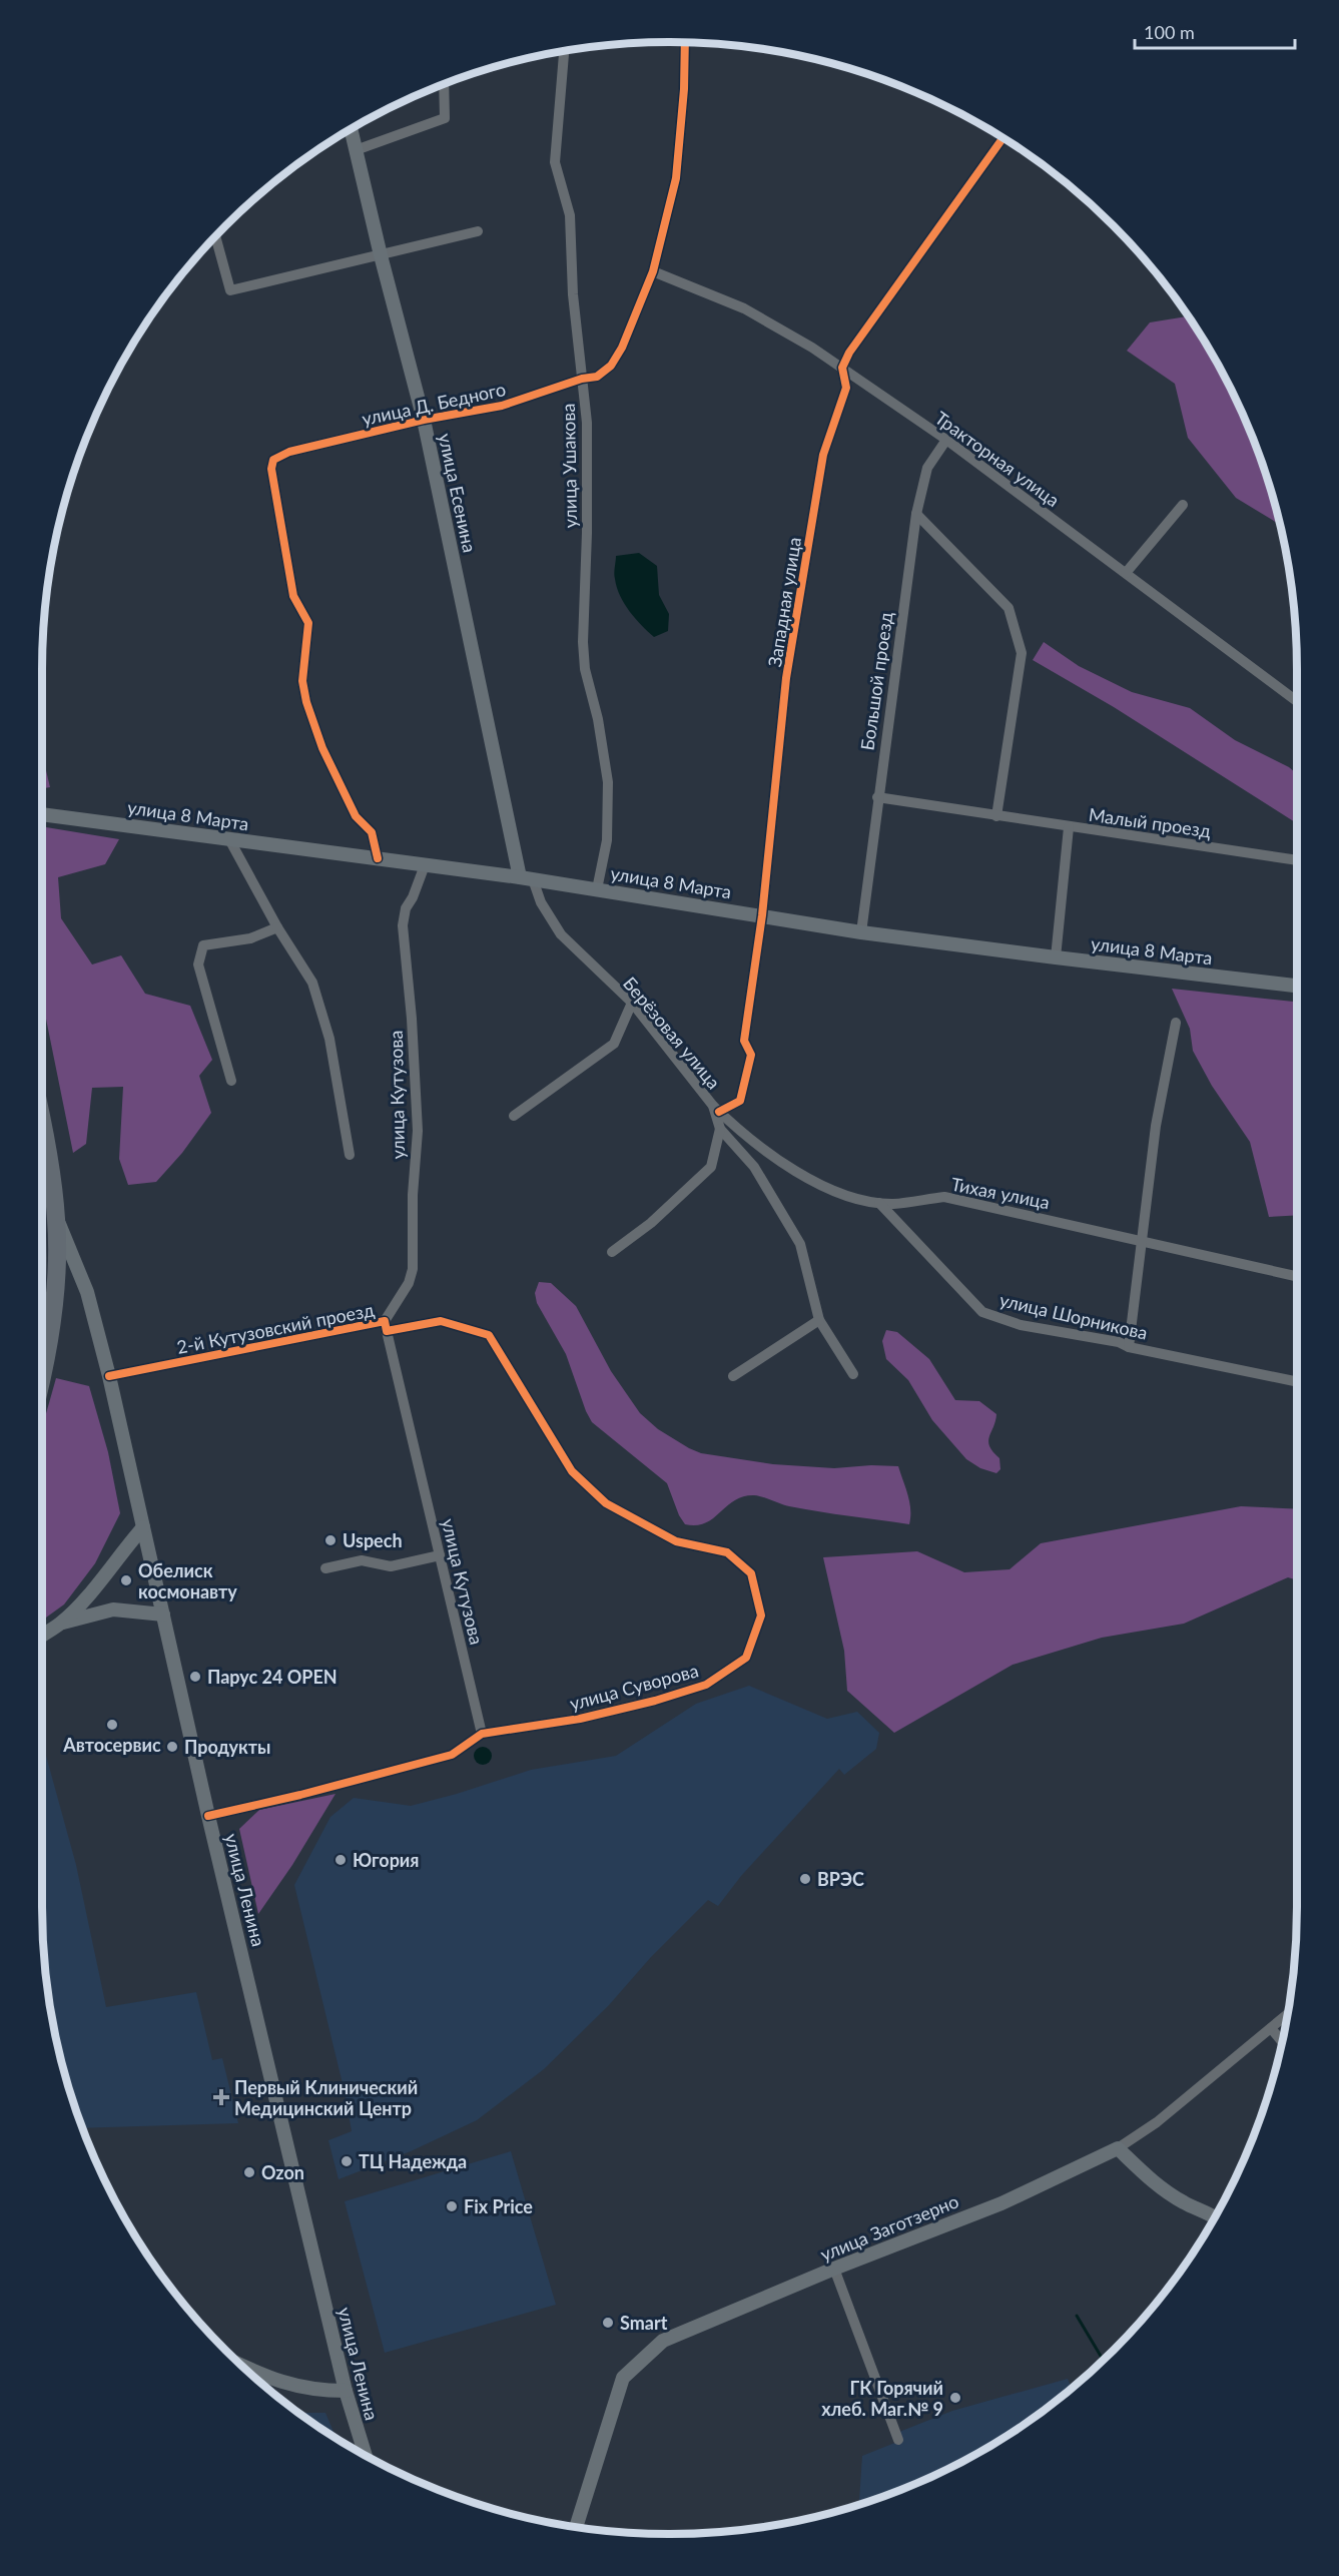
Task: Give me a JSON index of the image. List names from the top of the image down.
{
  "streets": {
    "main road": [
      "улица Есенина",
      "улица 8 Марта",
      "улица Ленина",
      "улица Заготзерно"
    ],
    "street": [
      "улица Д. Бедного",
      "Тракторная улица",
      "улица Ушакова",
      "Западная улица",
      "Большой проезд",
      "Малый проезд",
      "Берёзовая улица",
      "улица Кутузова",
      "Тихая улица",
      "улица Шорникова",
      "2-й Кутузовский проезд",
      "улица Суворова"
    ]
  },
  "crossings": [
    ["улица Д. Бедного", "Тракторная улица"],
    ["улица Д. Бедного", "улица Ушакова"],
    ["улица Д. Бедного", "улица Есенина"],
    ["улица Д. Бедного", "улица 8 Марта"],
    ["Тракторная улица", "Западная улица"],
    ["Тракторная улица", "Большой проезд"],
    ["улица Ушакова", "улица 8 Марта"],
    ["улица Есенина", "улица 8 Марта"],
    ["улица Есенина", "Берёзовая улица"],
    ["Западная улица", "улица 8 Марта"],
    ["Западная улица", "Берёзовая улица"],
    ["Западная улица", "Тихая улица"],
    ["Большой проезд", "улица 8 Марта"],
    ["Большой проезд", "Малый проезд"],
    ["улица 8 Марта", "Берёзовая улица"],
    ["улица 8 Марта", "улица Кутузова"],
    ["Берёзовая улица", "Тихая улица"],
    ["улица Кутузова", "2-й Кутузовский проезд"],
    ["улица Кутузова", "улица Суворова"],
    ["Тихая улица", "улица Шорникова"],
    ["2-й Кутузовский проезд", "улица Суворова"],
    ["2-й Кутузовский проезд", "улица Ленина"],
    ["улица Суворова", "улица Ленина"]
  ],
  "places": {
    "other": [
      "Uspech",
      "Обелиск космонавту",
      "Парус 24 OPEN",
      "Автосервис",
      "Продукты",
      "Югория",
      "ВРЭС",
      "ТЦ Надежда",
      "Ozon",
      "Fix Price",
      "Smart",
      "ГК Горячий хлеб. Маг.№ 9"
    ],
    "health": ["Первый Клинический Медицинский Центр"]
  },
  "scale_bar": "100 m"
}
